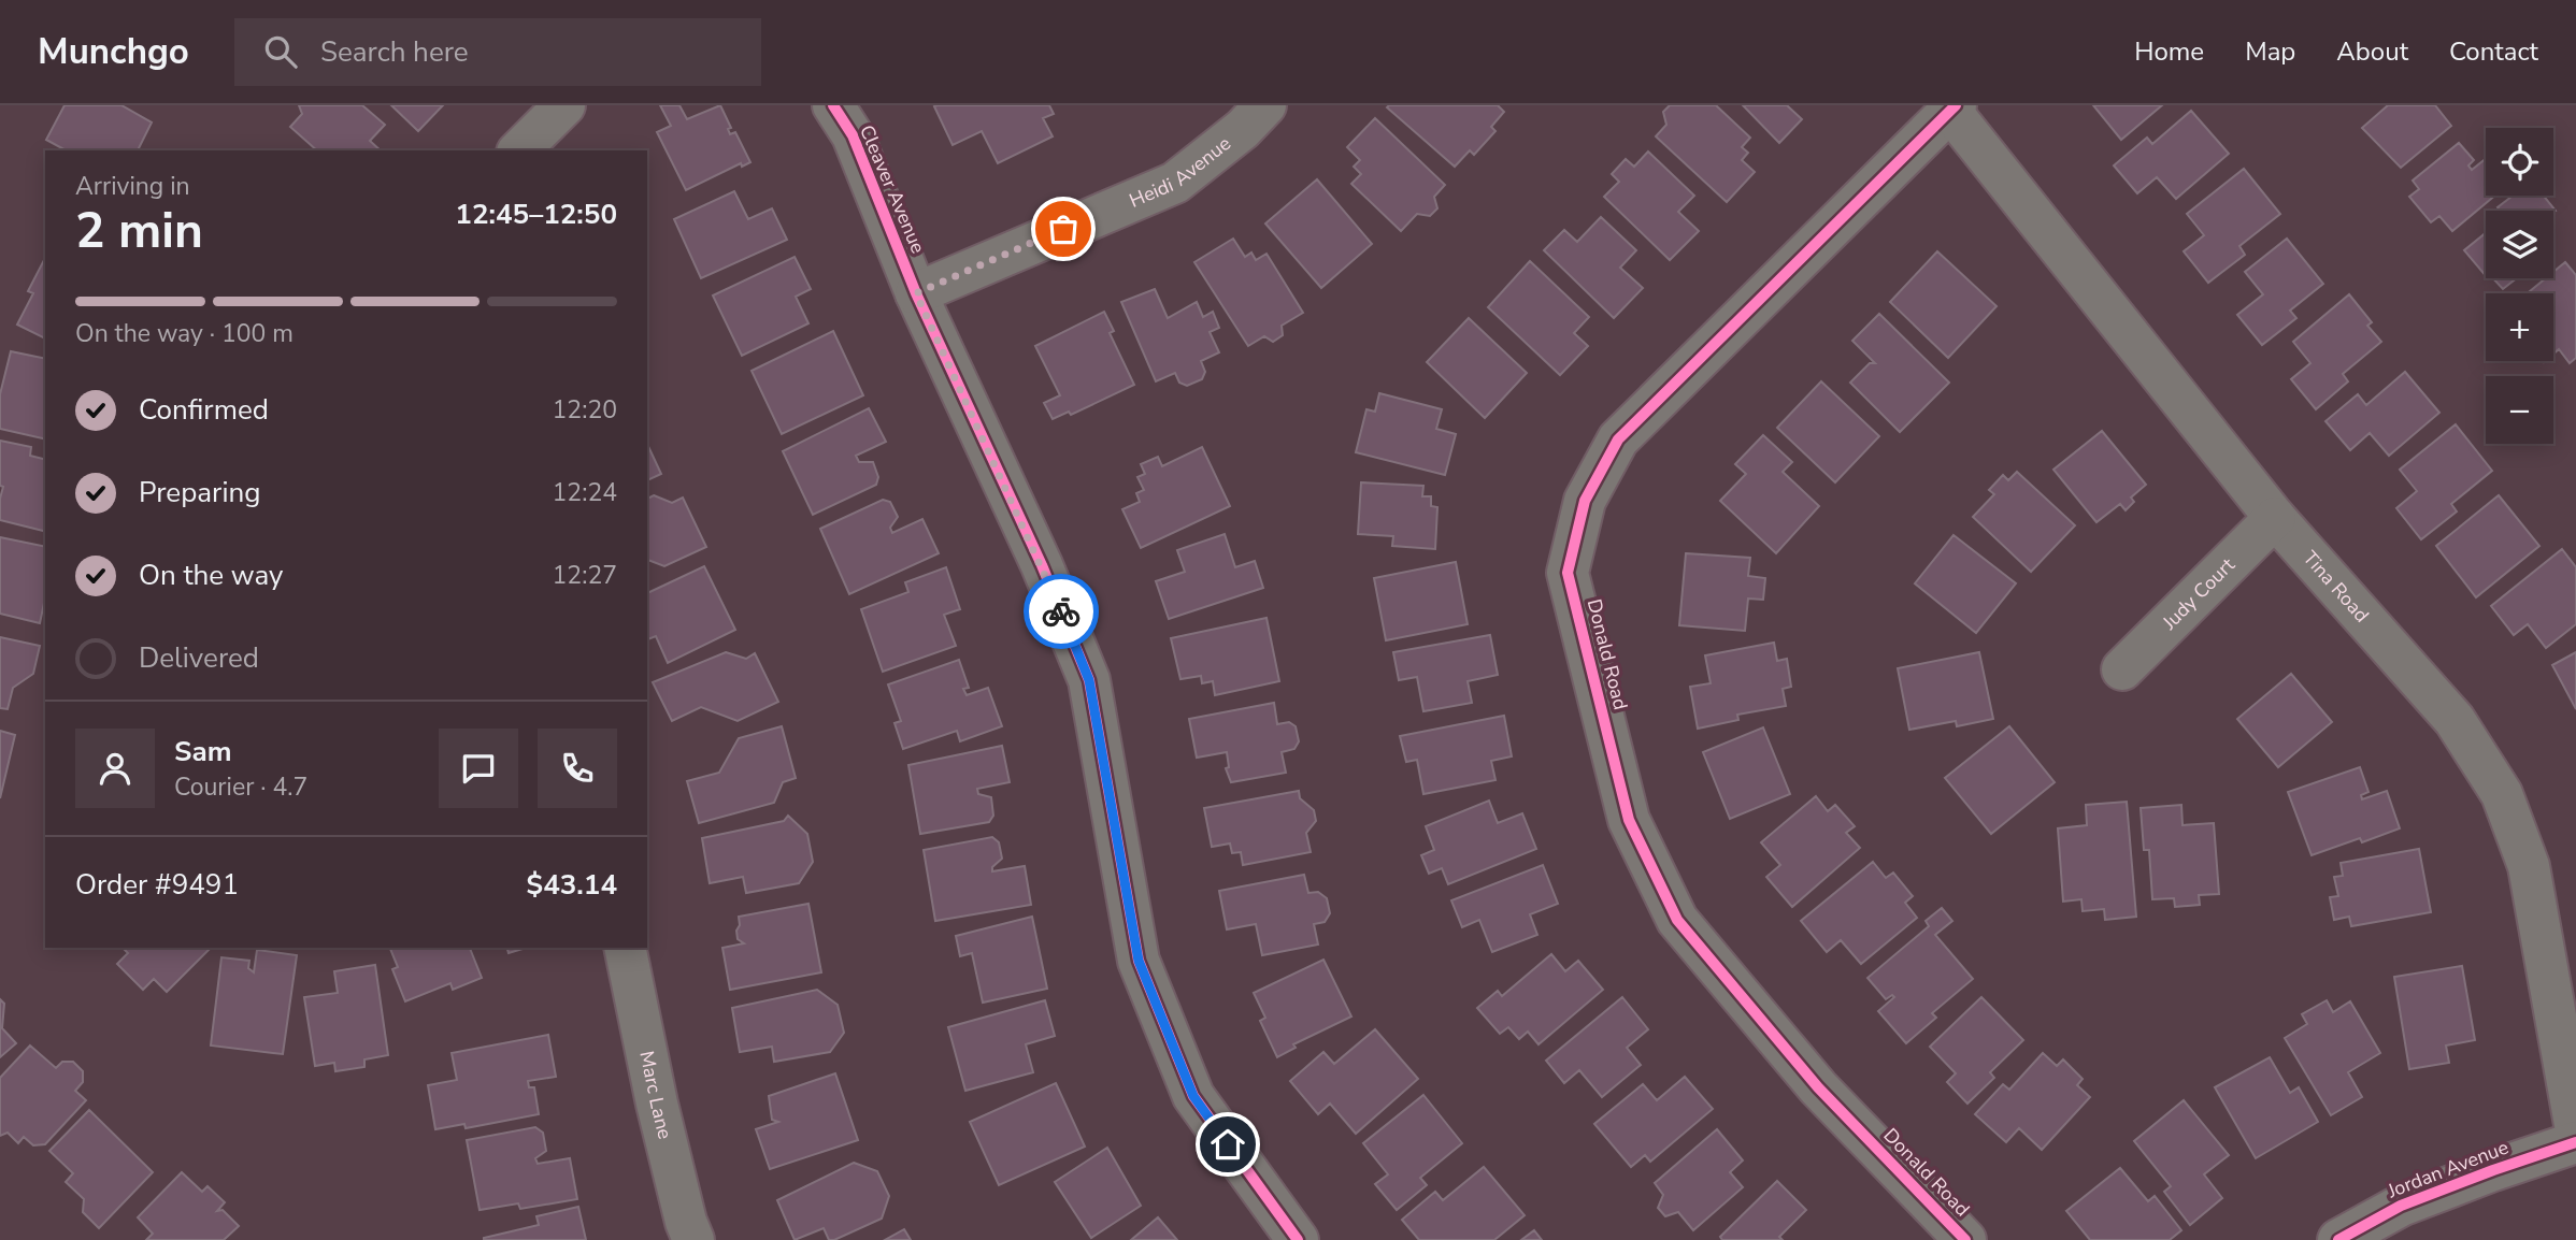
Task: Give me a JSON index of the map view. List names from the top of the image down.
{
  "streets": {
    "street": [
      "Heidi Avenue",
      "Cleaver Avenue",
      "Tina Road",
      "Judy Court",
      "Donald Road",
      "Marc Lane",
      "Jordan Avenue"
    ]
  },
  "crossings": [
    ["Heidi Avenue", "Cleaver Avenue"],
    ["Tina Road", "Judy Court"],
    ["Tina Road", "Donald Road"]
  ],
  "page": {
    "header": "Munchgo",
    "search": "Search here",
    "nav": [
      "Home",
      "Map",
      "About",
      "Contact"
    ],
    "map_buttons": ["+", "−"],
    "heading": ["2 min", "Arriving in", "12:45–12:50"],
    "panel": [
      "Sam",
      "Courier · 4.7",
      "Order #9491",
      "$43.14"
    ],
    "bar": "On the way · 100 m",
    "list": [
      ["Confirmed", "12:20"],
      ["Preparing", "12:24"],
      ["On the way", "12:27"],
      "Delivered"
    ]
  }
}
